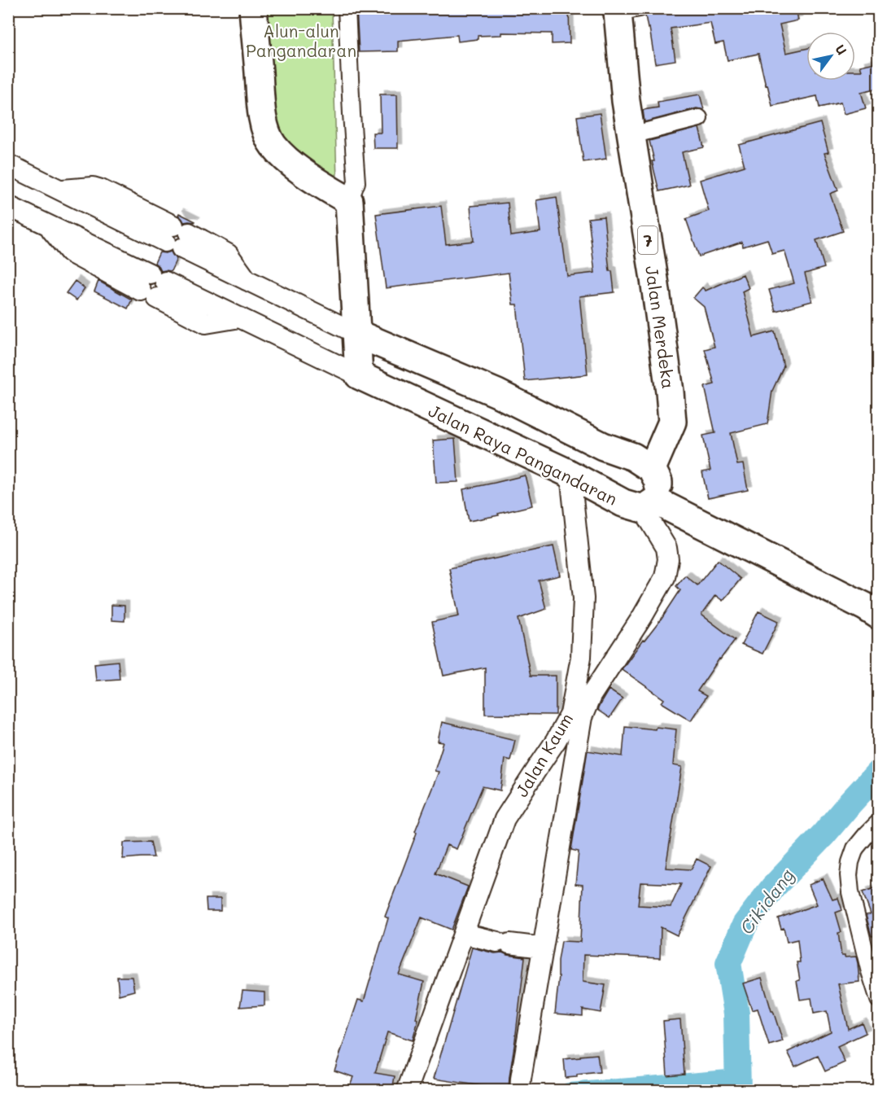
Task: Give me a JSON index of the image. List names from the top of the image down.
{
  "streets": {
    "highway": ["7", "Jalan Merdeka", "Jalan Raya Pangandaran"],
    "street": ["Jalan Kaum"]
  },
  "crossings": [
    ["Jalan Raya Pangandaran", "Jalan Kaum"]
  ],
  "water": ["Cikidang"],
  "parks": ["Alun-alun Pangandaran"],
  "north": "top right"
}
